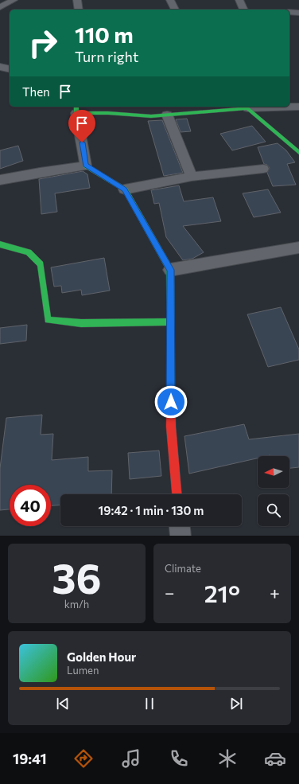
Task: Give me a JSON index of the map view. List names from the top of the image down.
{
  "north": "left",
  "page": {
    "turn": ["110 m", "Turn right"],
    "then": "Then",
    "limit": "40",
    "trip": "19:42 · 1 min · 130 m",
    "tile": [
      ["36", "km/h"],
      "Climate"
    ],
    "heat": ["−", "21°", "+"],
    "song": ["Golden Hour", "Lumen"],
    "tabs": "19:41"
  }
}
